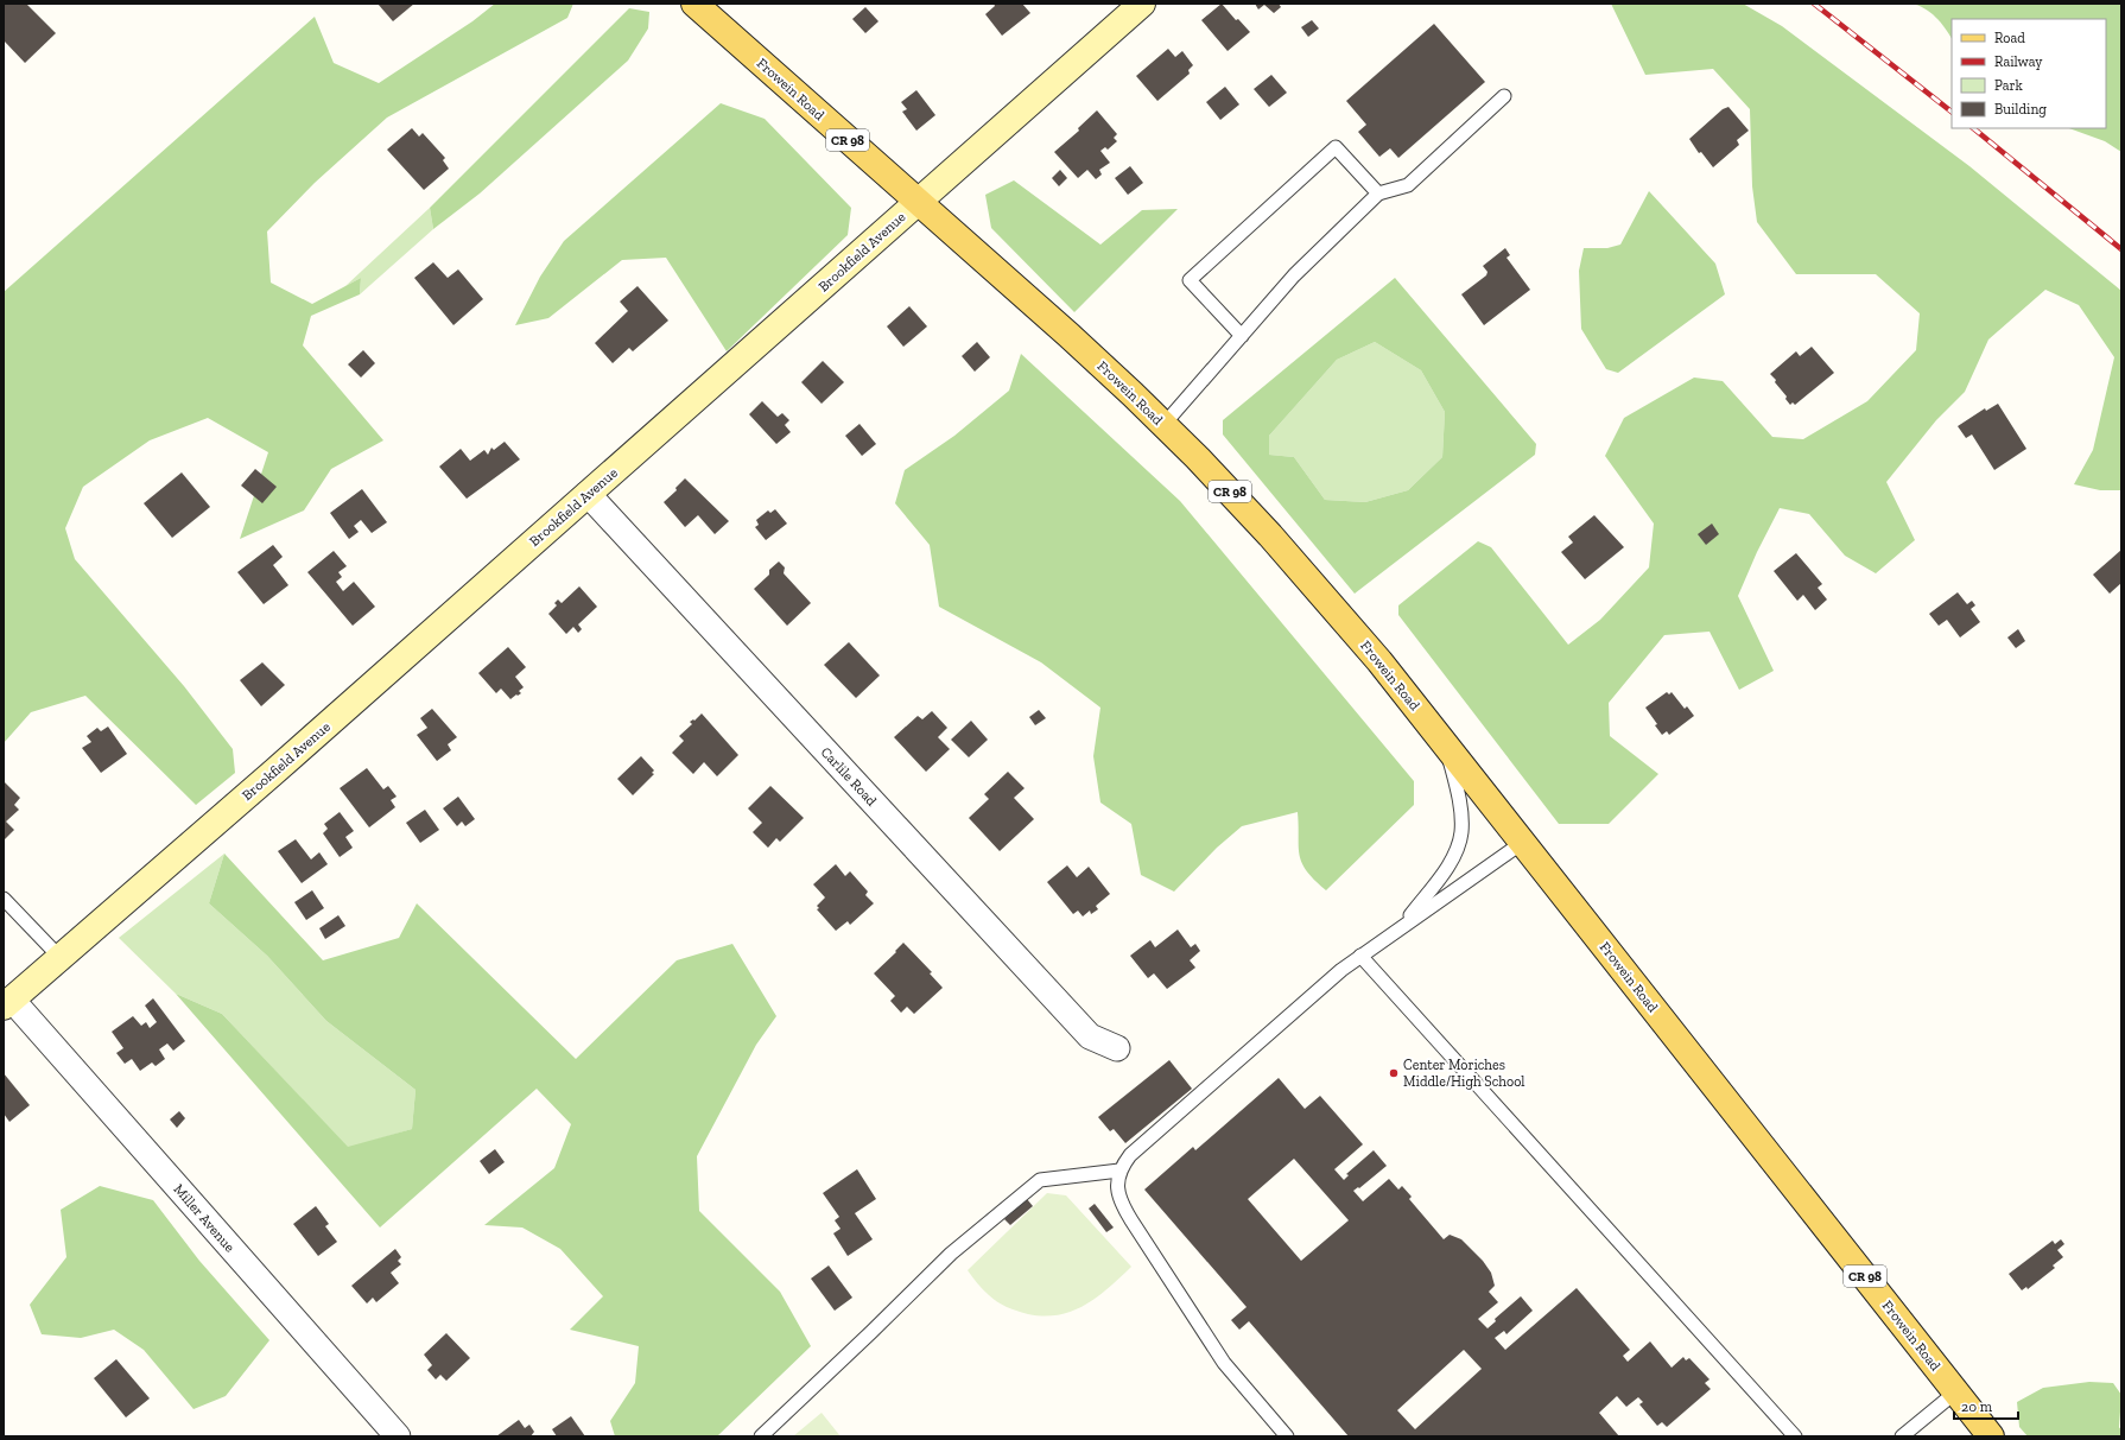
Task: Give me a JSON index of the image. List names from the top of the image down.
{
  "streets": {
    "main road": ["Frowein Road", "CR 98", "Brookfield Avenue"],
    "street": ["Carlile Road", "Miller Avenue"]
  },
  "crossings": [
    ["Frowein Road", "Brookfield Avenue"],
    ["Brookfield Avenue", "Carlile Road"],
    ["Brookfield Avenue", "Miller Avenue"]
  ],
  "places": ["Center Moriches Middle/High School"],
  "legend": [
    "Road",
    "Railway",
    "Park",
    "Building"
  ],
  "scale_bar": "20 m"
}
